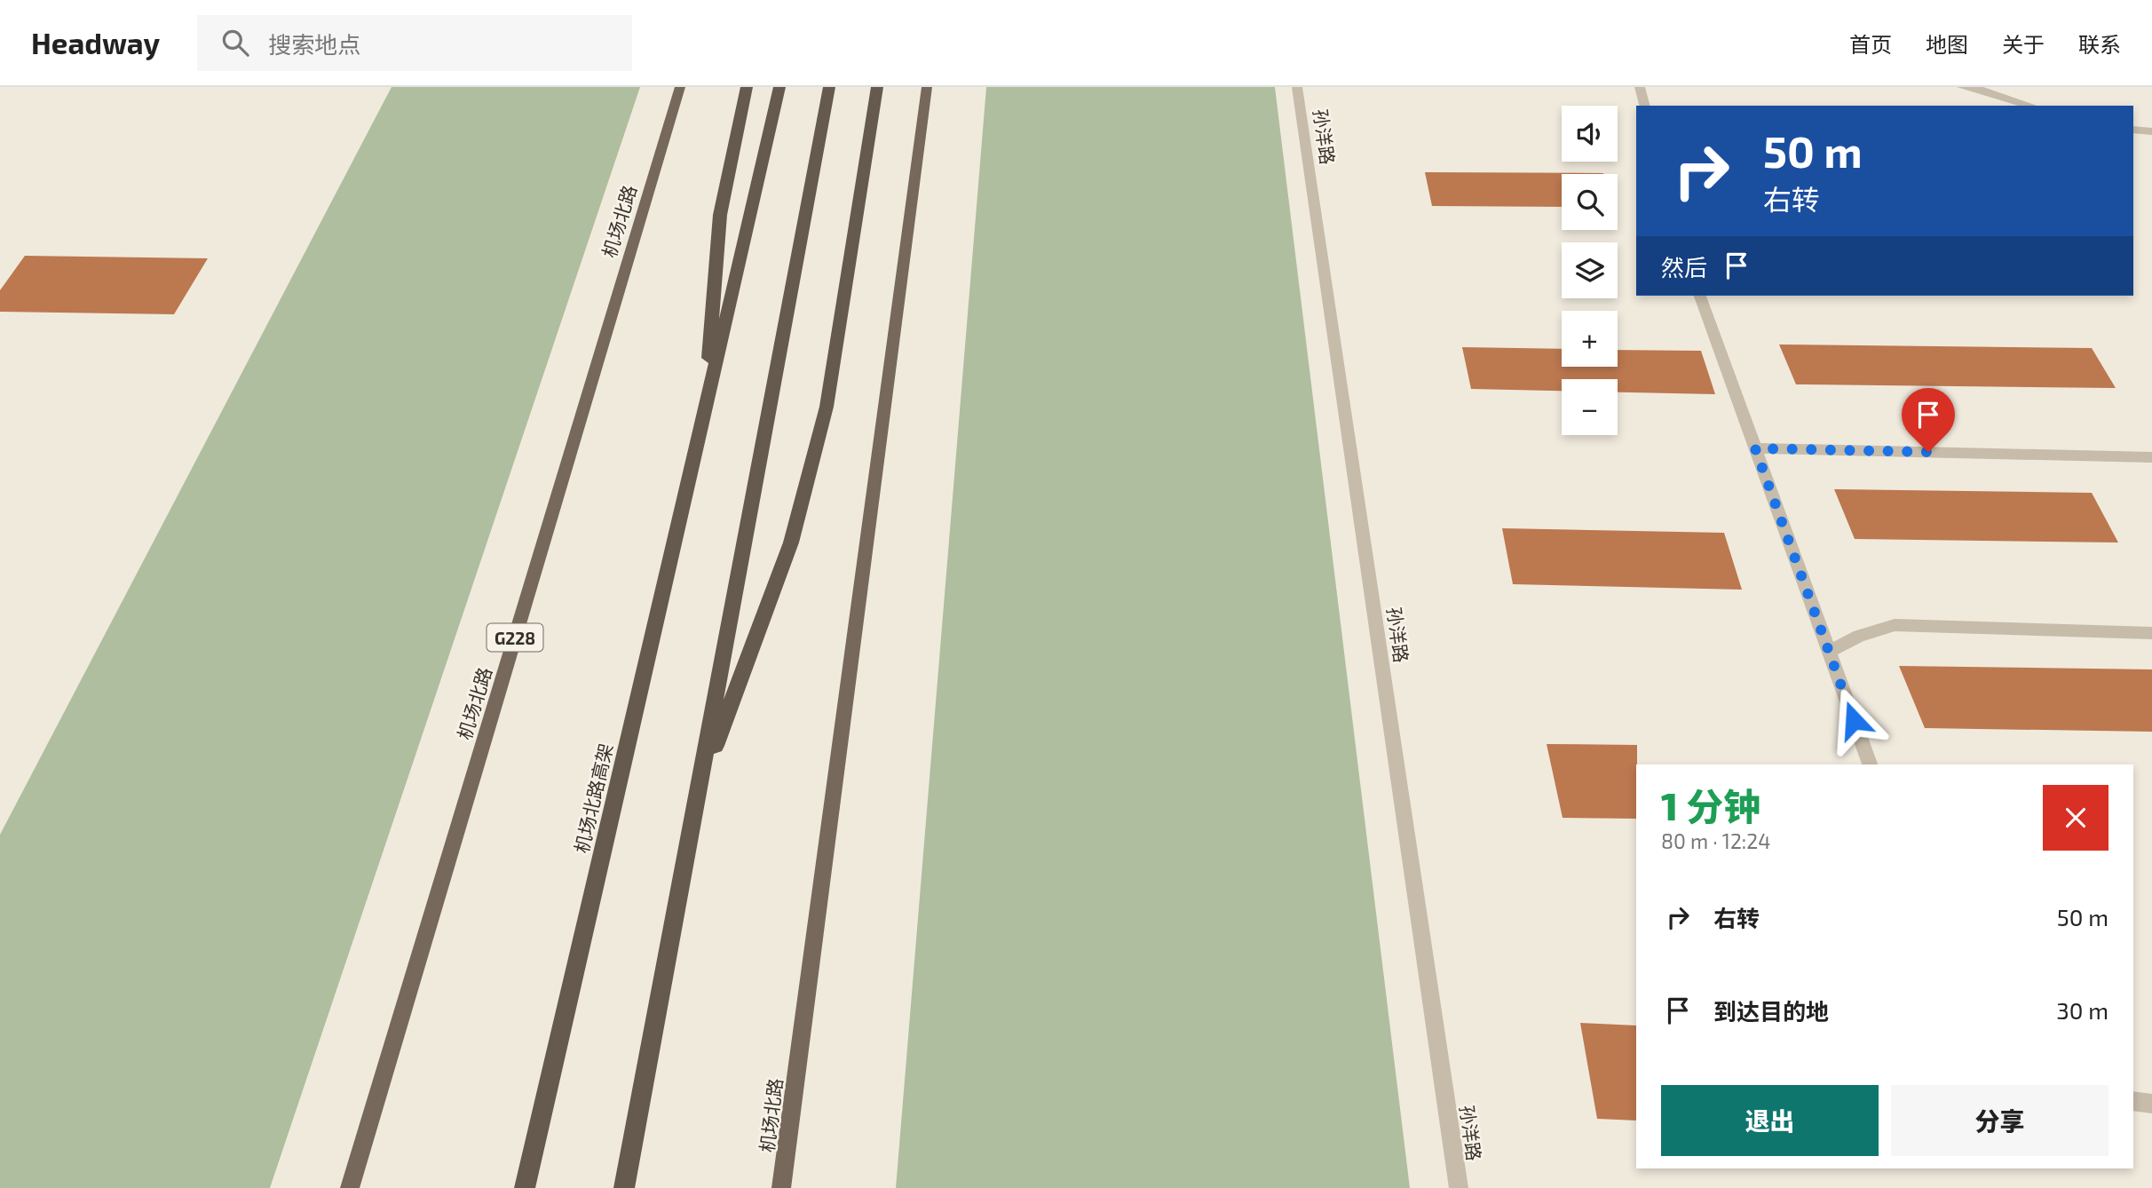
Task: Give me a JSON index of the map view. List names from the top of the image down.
{
  "streets": {
    "highway": ["机场北路高架"],
    "main road": ["机场北路", "G228"],
    "street": ["孙洋路"]
  },
  "page": {
    "header": "Headway",
    "search": "搜索地点",
    "nav": [
      "首页",
      "地图",
      "关于",
      "联系"
    ],
    "map_buttons": ["+", "−"],
    "turn": ["50 m", "右转"],
    "then": "然后",
    "heading": ["1 分钟", "80 m · 12:24"],
    "list": [
      {
        "name": "右转",
        "value": "50 m"
      },
      {
        "name": "到达目的地",
        "value": "30 m"
      }
    ],
    "buttons": ["退出", "分享"]
  }
}
